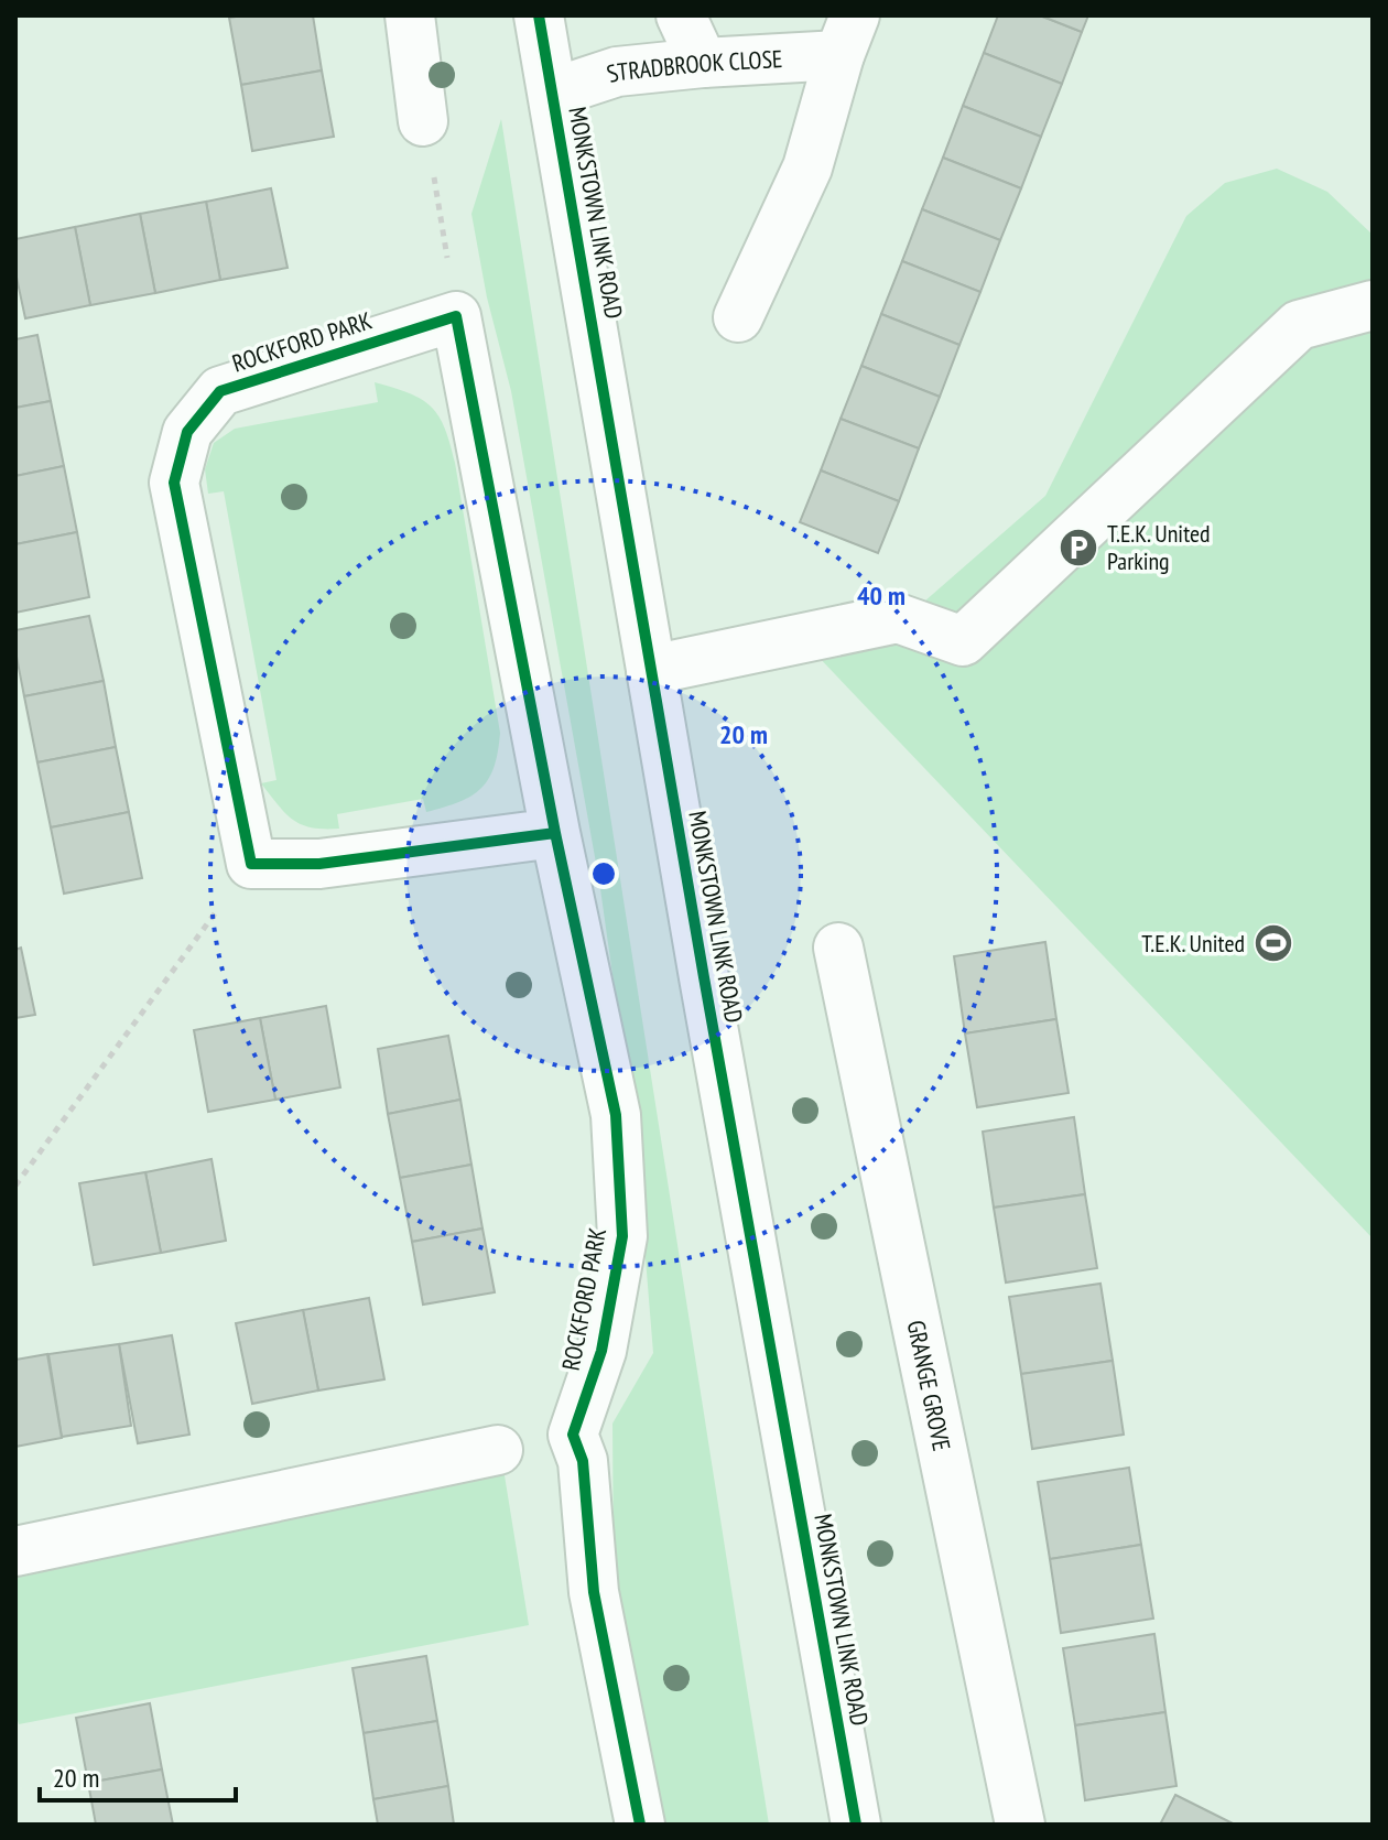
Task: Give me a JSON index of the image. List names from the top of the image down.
{
  "streets": {
    "street": [
      "STRADBROOK CLOSE",
      "MONKSTOWN LINK ROAD",
      "ROCKFORD PARK",
      "GRANGE GROVE"
    ]
  },
  "crossings": [
    ["STRADBROOK CLOSE", "MONKSTOWN LINK ROAD"]
  ],
  "places": {
    "parking": ["T.E.K. United Parking"],
    "sports": ["T.E.K. United"]
  },
  "scale_bar": "20 m",
  "rings": ["40 m", "20 m"]
}
